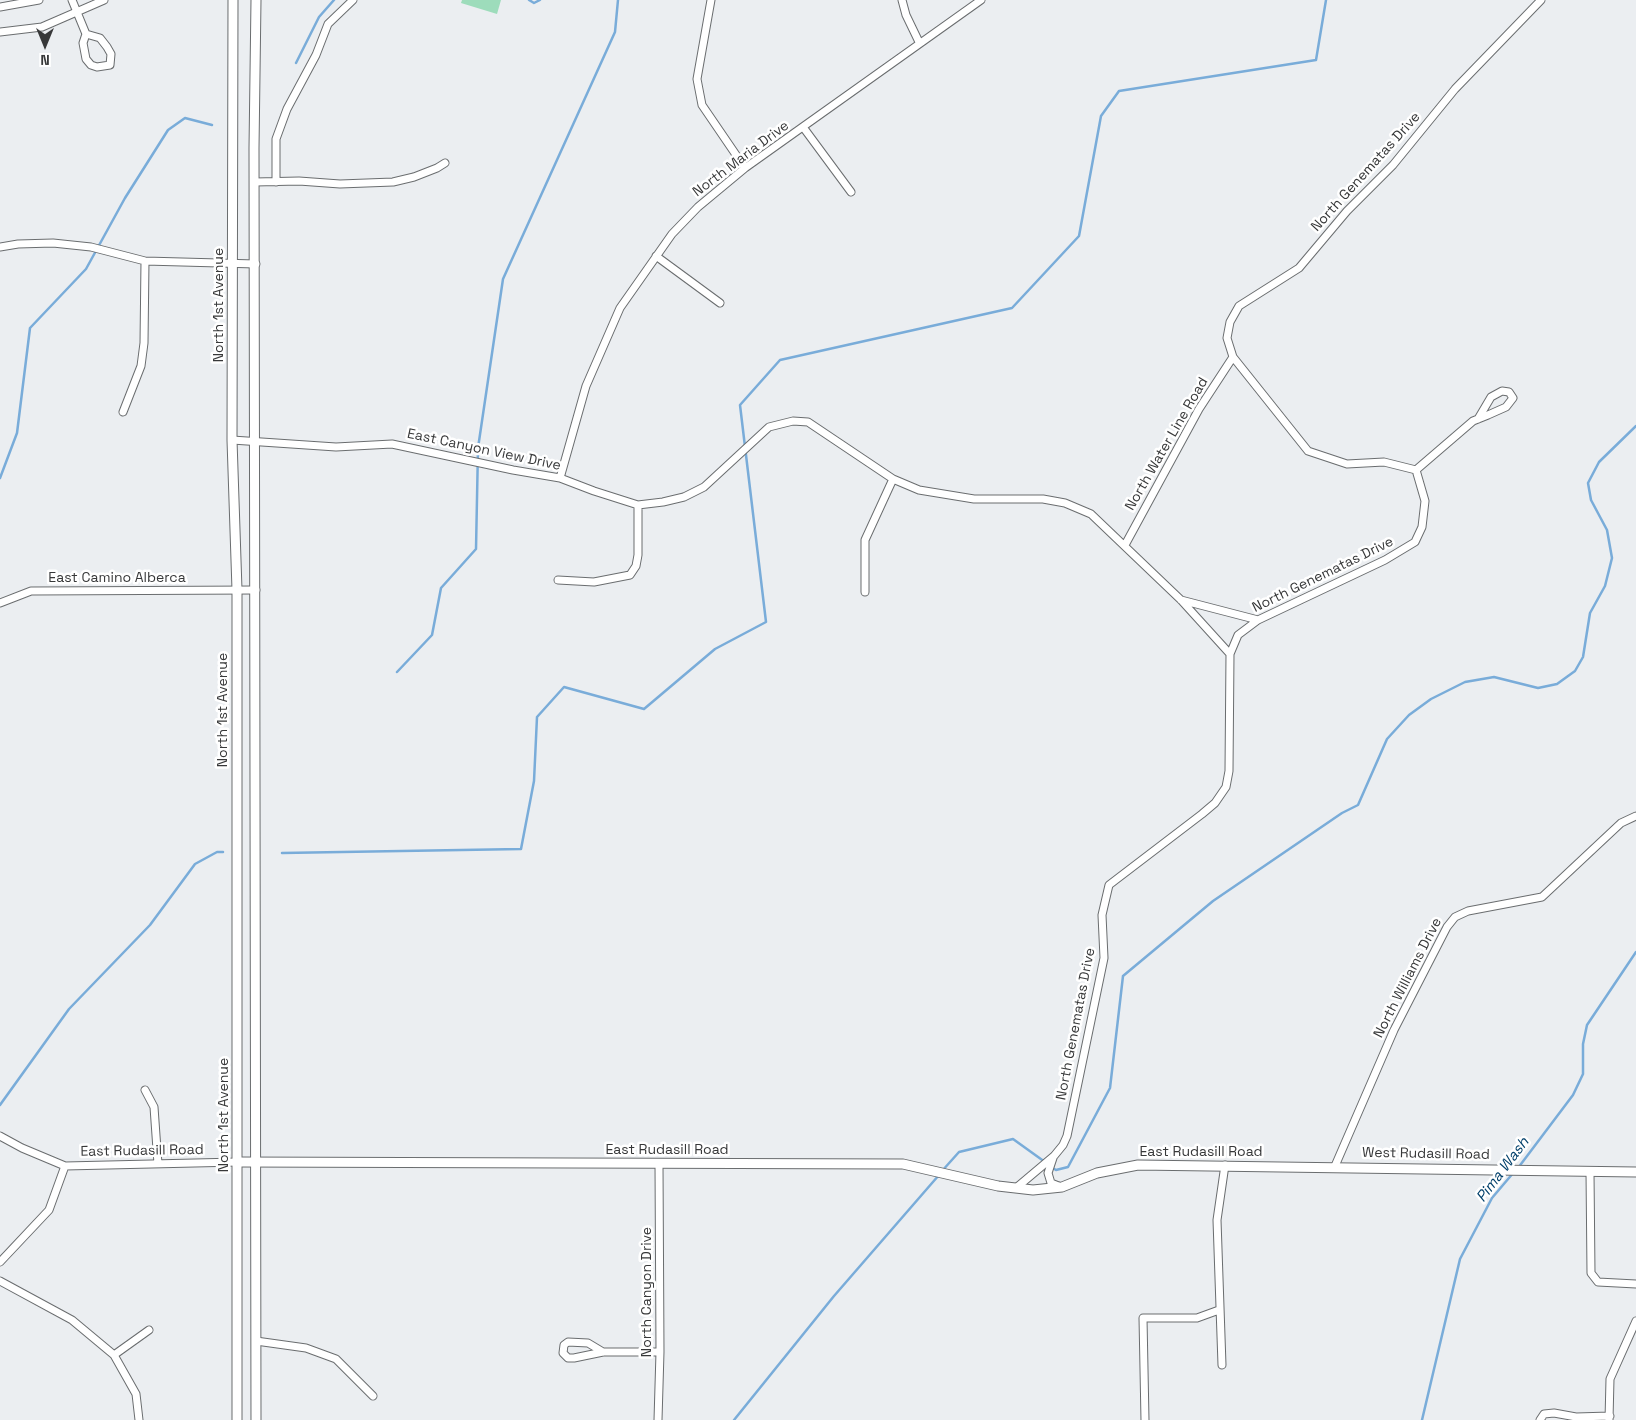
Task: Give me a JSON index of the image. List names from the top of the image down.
{
  "streets": {
    "main road": ["North 1st Avenue", "East Rudasill Road", "West Rudasill Road"],
    "street": [
      "North Maria Drive",
      "North Genematas Drive",
      "North Water Line Road",
      "East Canyon View Drive",
      "East Camino Alberca",
      "North Williams Drive",
      "North Canyon Drive"
    ]
  },
  "crossings": [
    ["North Maria Drive", "East Canyon View Drive"],
    ["North Genematas Drive", "North Water Line Road"],
    ["North Genematas Drive", "East Canyon View Drive"],
    ["North Genematas Drive", "East Rudasill Road"],
    ["North 1st Avenue", "East Canyon View Drive"],
    ["North 1st Avenue", "East Camino Alberca"],
    ["North 1st Avenue", "East Rudasill Road"],
    ["North Water Line Road", "East Canyon View Drive"],
    ["North Williams Drive", "East Rudasill Road"],
    ["North Williams Drive", "West Rudasill Road"],
    ["East Rudasill Road", "West Rudasill Road"],
    ["East Rudasill Road", "North Canyon Drive"]
  ],
  "water": ["Pima Wash"],
  "north": "bottom"
}
